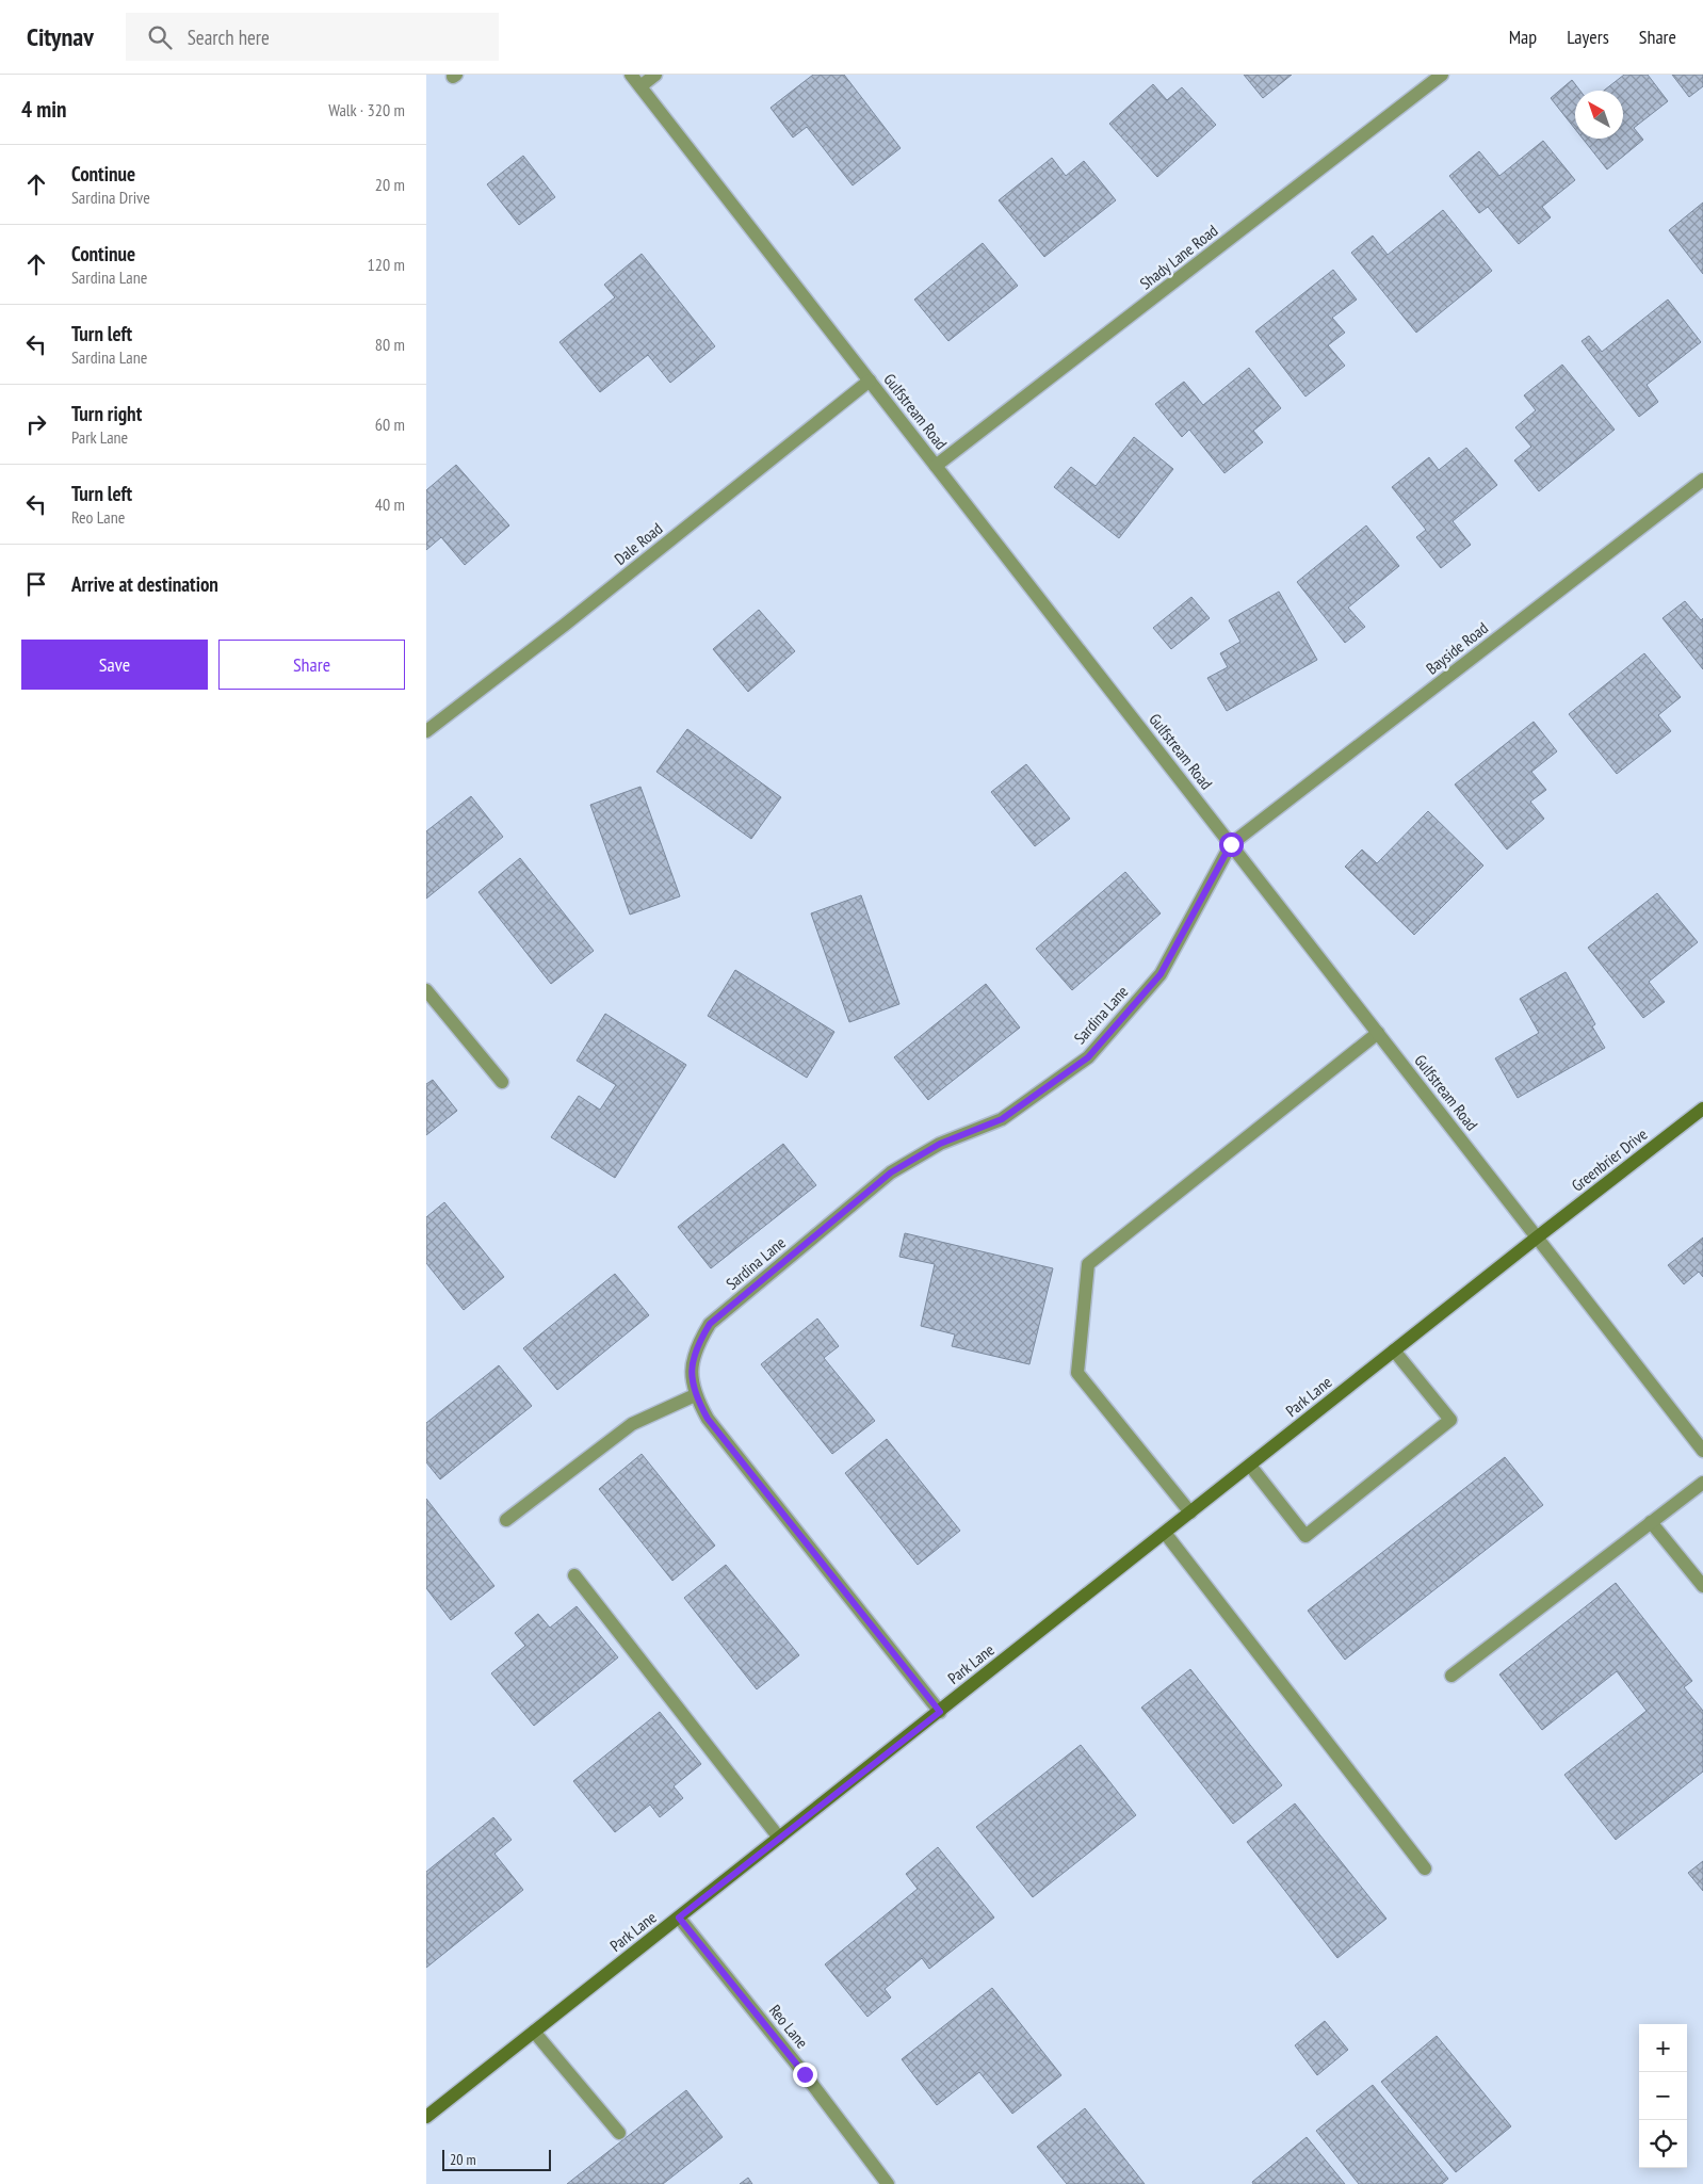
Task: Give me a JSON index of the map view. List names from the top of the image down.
{
  "streets": {
    "street": [
      "Shady Lane Road",
      "Gulfstream Road",
      "Dale Road",
      "Bayside Road",
      "Sardina Lane",
      "Greenbrier Drive",
      "Park Lane",
      "Reo Lane"
    ]
  },
  "crossings": [
    ["Shady Lane Road", "Gulfstream Road"],
    ["Gulfstream Road", "Dale Road"],
    ["Gulfstream Road", "Bayside Road"],
    ["Gulfstream Road", "Sardina Lane"],
    ["Gulfstream Road", "Greenbrier Drive"],
    ["Gulfstream Road", "Park Lane"],
    ["Bayside Road", "Sardina Lane"],
    ["Sardina Lane", "Park Lane"],
    ["Greenbrier Drive", "Park Lane"],
    ["Park Lane", "Reo Lane"]
  ],
  "scale_bar": "20 m",
  "north": "top left",
  "page": {
    "header": "Citynav",
    "search": "Search here",
    "nav": ["Map", "Layers", "Share"],
    "heading": ["4 min", "Walk · 320 m"],
    "list": [
      ["Continue", "Sardina Drive", "20 m"],
      ["Continue", "Sardina Lane", "120 m"],
      ["Turn left", "Sardina Lane", "80 m"],
      ["Turn right", "Park Lane", "60 m"],
      ["Turn left", "Reo Lane", "40 m"],
      "Arrive at destination"
    ],
    "buttons": ["Save", "Share"],
    "map_buttons": ["+", "−"],
    "scale": "20 m"
  }
}
